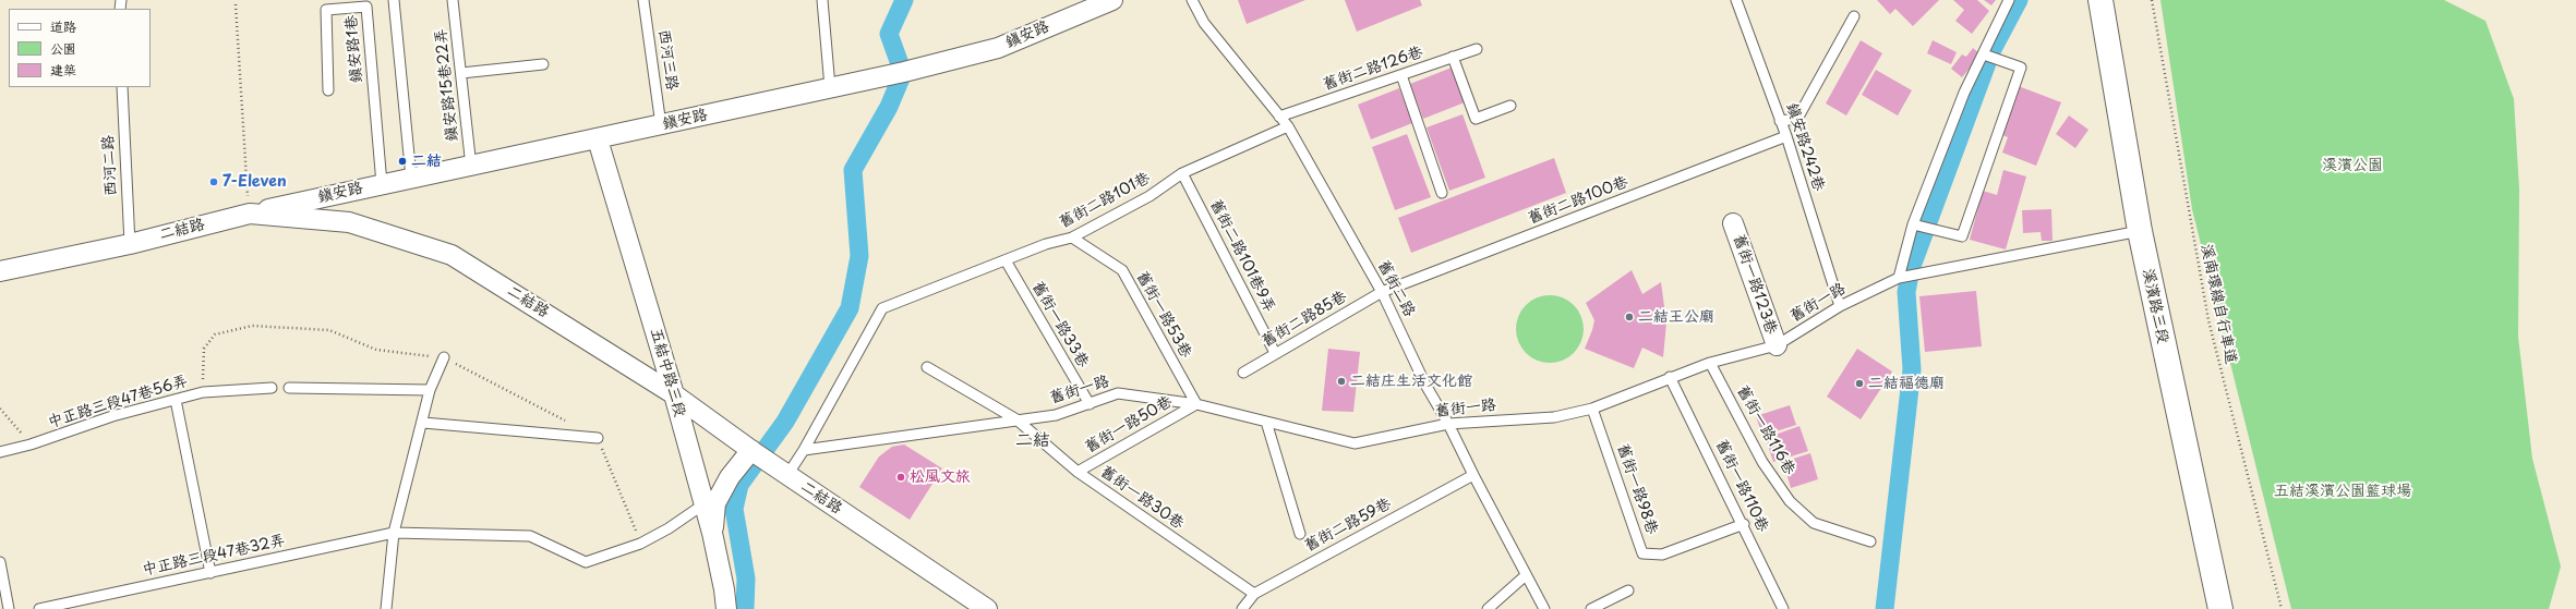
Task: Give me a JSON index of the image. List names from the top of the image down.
{
  "streets": {
    "street": [
      "鎮安路",
      "二結路",
      "舊街一路123巷",
      "溪濱路三段",
      "五結中路三段"
    ],
    "lane": [
      "鎮安路1巷",
      "西河三路",
      "舊街二路126巷",
      "鎮安路15巷22弄",
      "鎮安路242巷",
      "西河二路",
      "舊街二路101巷",
      "舊街二路100巷",
      "舊街二路101巷9弄",
      "舊街二路",
      "舊街一路",
      "舊街一路53巷",
      "舊街二路85巷",
      "舊街一路33巷",
      "中正路三段47巷56弄",
      "舊街一路50巷",
      "舊街一路116巷",
      "舊街一路110巷",
      "舊街一路98巷",
      "舊街一路30巷",
      "舊街二路59巷",
      "中正路三段47巷32弄"
    ],
    "path": ["溪南環線自行車道"]
  },
  "crossings": [
    ["鎮安路", "鎮安路1巷"],
    ["鎮安路", "西河三路"],
    ["鎮安路", "鎮安路15巷22弄"],
    ["鎮安路", "二結路"],
    ["鎮安路", "五結中路三段"],
    ["舊街二路126巷", "舊街二路"],
    ["鎮安路242巷", "舊街二路100巷"],
    ["鎮安路242巷", "舊街一路"],
    ["西河二路", "二結路"],
    ["舊街二路101巷", "舊街二路101巷9弄"],
    ["舊街二路101巷", "舊街二路"],
    ["舊街二路101巷", "舊街一路"],
    ["舊街二路101巷", "舊街一路53巷"],
    ["舊街二路101巷", "舊街一路33巷"],
    ["舊街二路100巷", "舊街二路"],
    ["舊街二路100巷", "舊街二路85巷"],
    ["二結路", "五結中路三段"],
    ["舊街二路101巷9弄", "舊街二路85巷"],
    ["舊街一路123巷", "舊街一路"],
    ["舊街二路", "舊街一路"],
    ["舊街二路", "舊街二路85巷"],
    ["舊街二路", "舊街二路59巷"],
    ["舊街一路", "溪濱路三段"],
    ["舊街一路", "舊街一路53巷"],
    ["舊街一路", "舊街一路33巷"],
    ["舊街一路", "舊街一路50巷"],
    ["舊街一路", "舊街一路116巷"],
    ["舊街一路", "舊街一路110巷"],
    ["舊街一路", "舊街一路98巷"],
    ["舊街一路", "舊街一路30巷"],
    ["舊街一路53巷", "舊街一路50巷"],
    ["五結中路三段", "中正路三段47巷32弄"],
    ["舊街一路50巷", "舊街一路30巷"],
    ["舊街一路110巷", "舊街一路98巷"],
    ["舊街一路30巷", "舊街二路59巷"]
  ],
  "districts": ["二結"],
  "parks": ["溪濱公園", "五結溪濱公園籃球場"],
  "places": [
    "二結",
    "7-Eleven",
    "二結王公廟",
    "二結庄生活文化館",
    "二結福德廟",
    "松風文旅"
  ],
  "legend": ["道路", "公園", "建築"]
}
